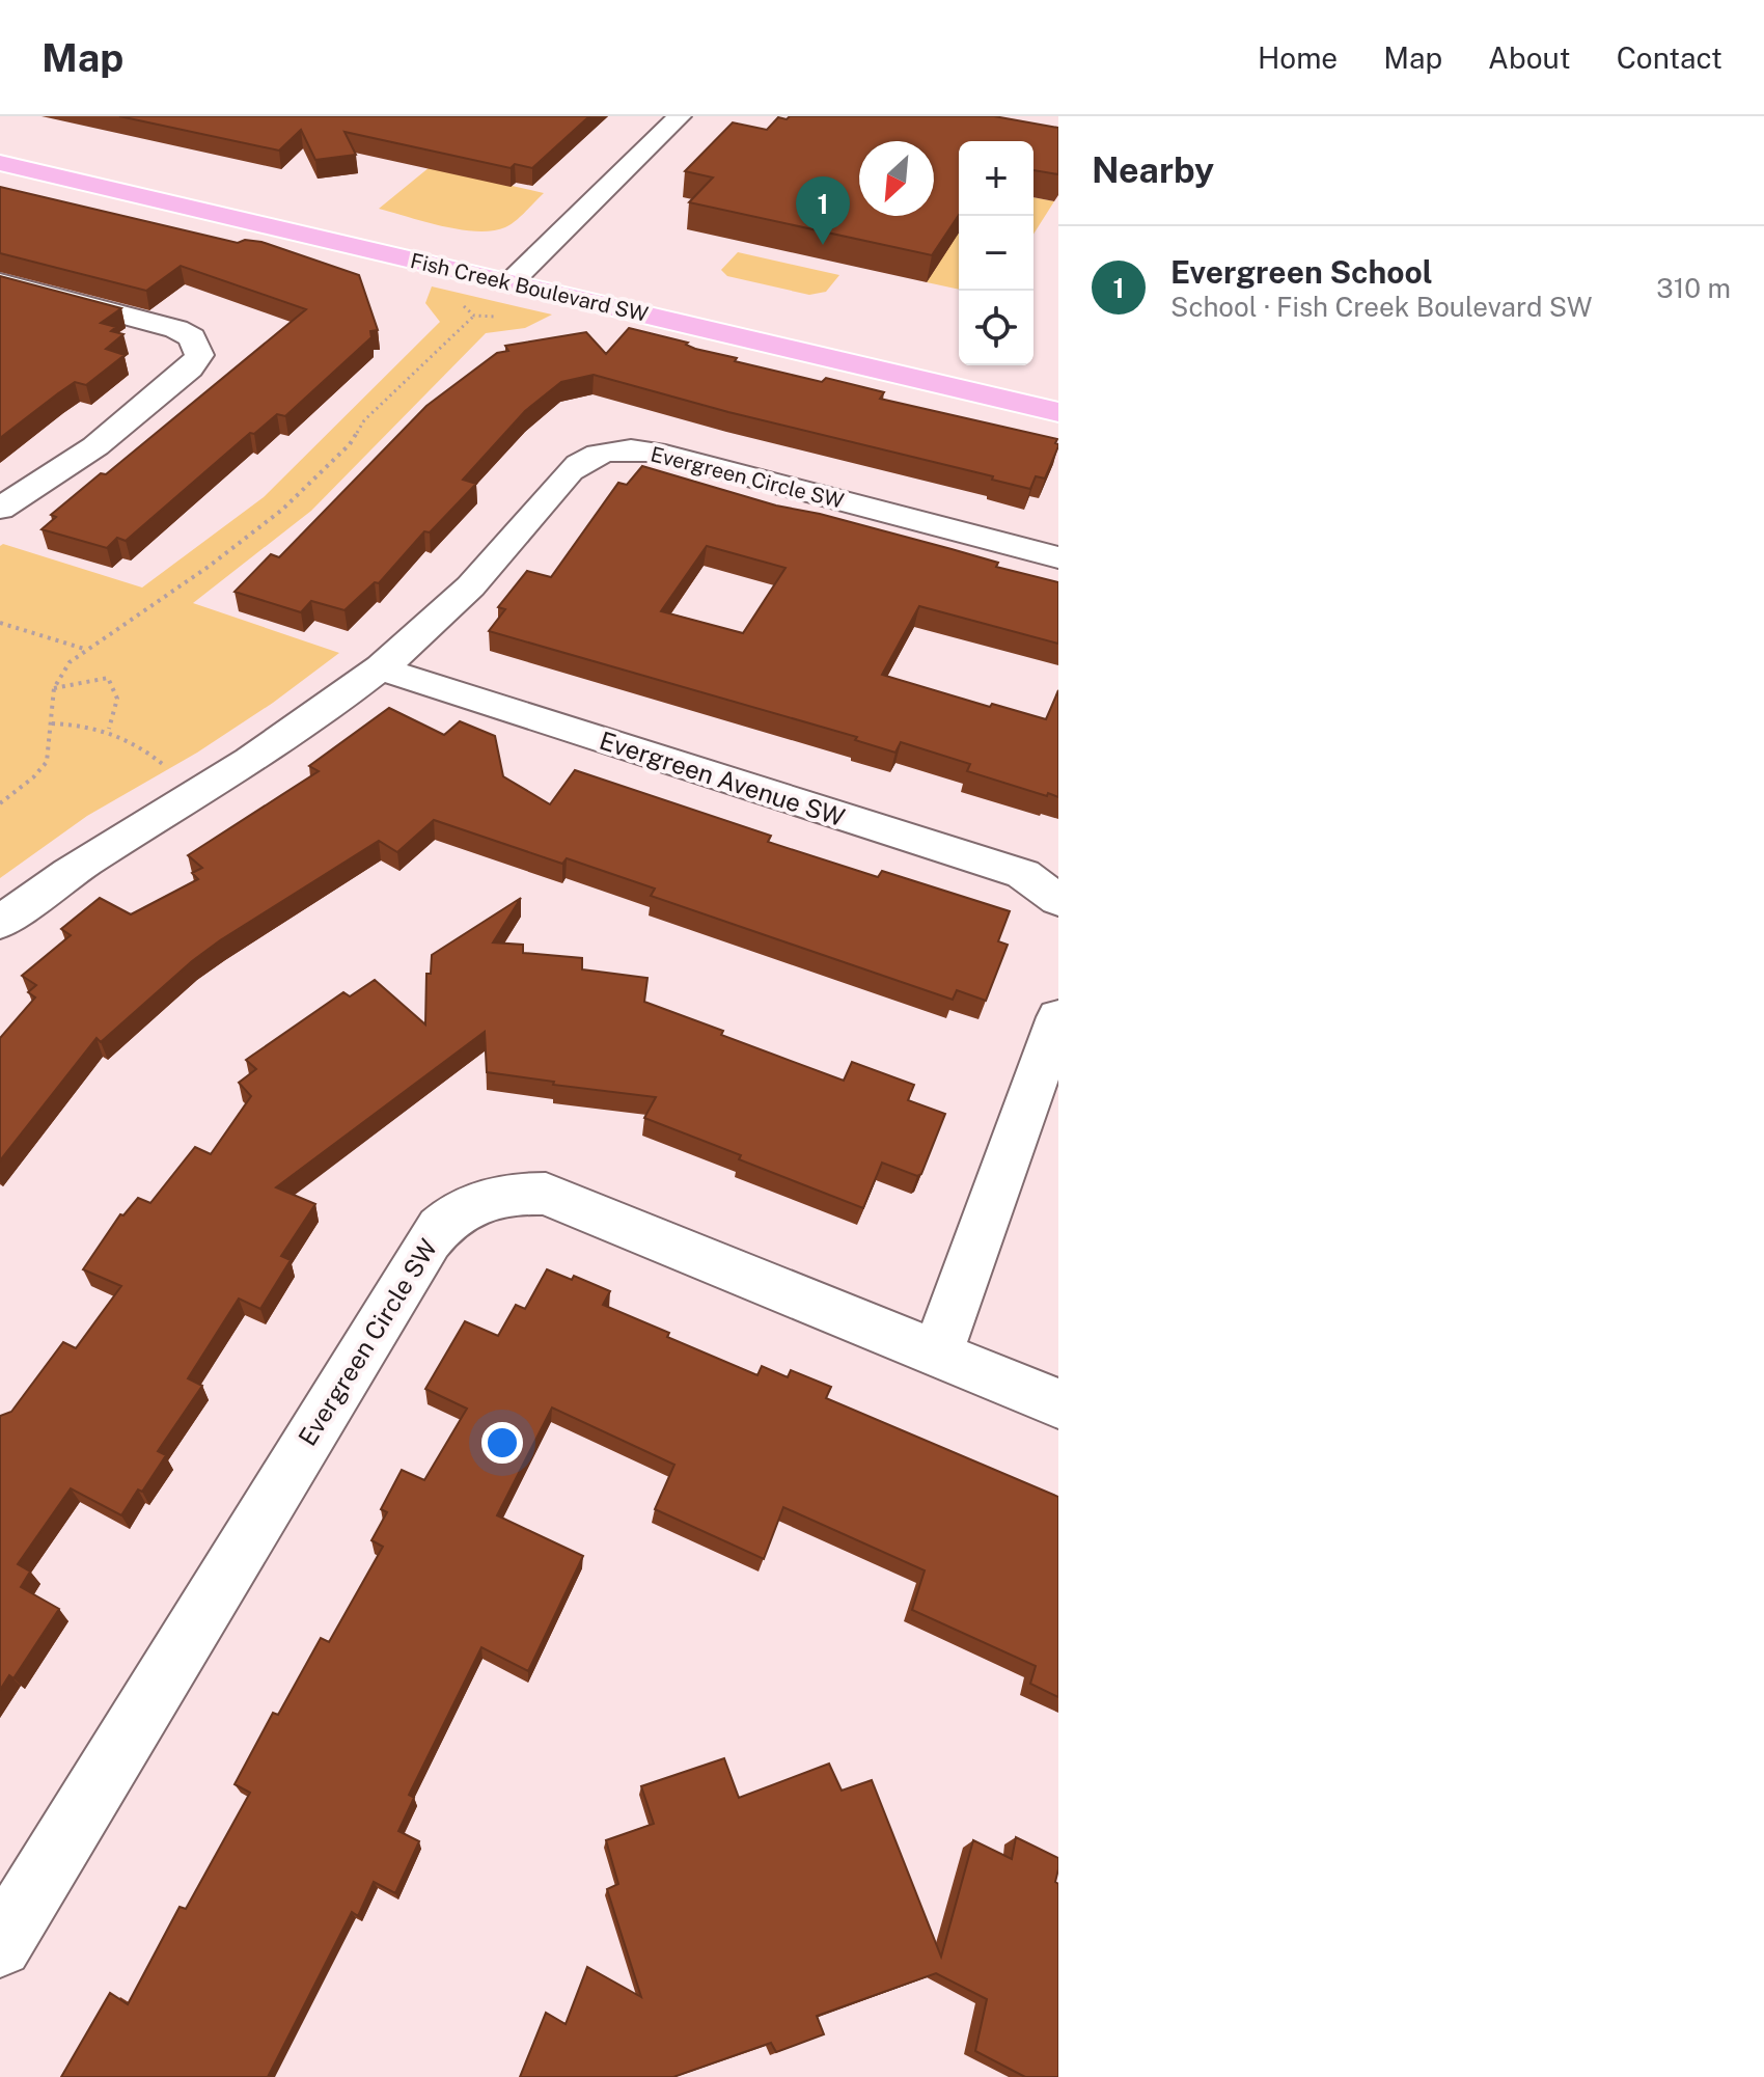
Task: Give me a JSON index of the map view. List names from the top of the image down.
{
  "streets": {
    "main road": ["Fish Creek Boulevard SW"],
    "street": ["Evergreen Circle SW", "Evergreen Avenue SW"]
  },
  "crossings": [
    ["Evergreen Circle SW", "Evergreen Avenue SW"]
  ],
  "north": "bottom left",
  "page": {
    "header": "Map",
    "nav": [
      "Home",
      "Map",
      "About",
      "Contact"
    ],
    "heading": "Nearby",
    "map_buttons": ["+", "−"],
    "pins": "1",
    "list": [
      {
        "mark": "1",
        "name": "Evergreen School",
        "note": "School · Fish Creek Boulevard SW",
        "value": "310 m"
      }
    ]
  }
}
